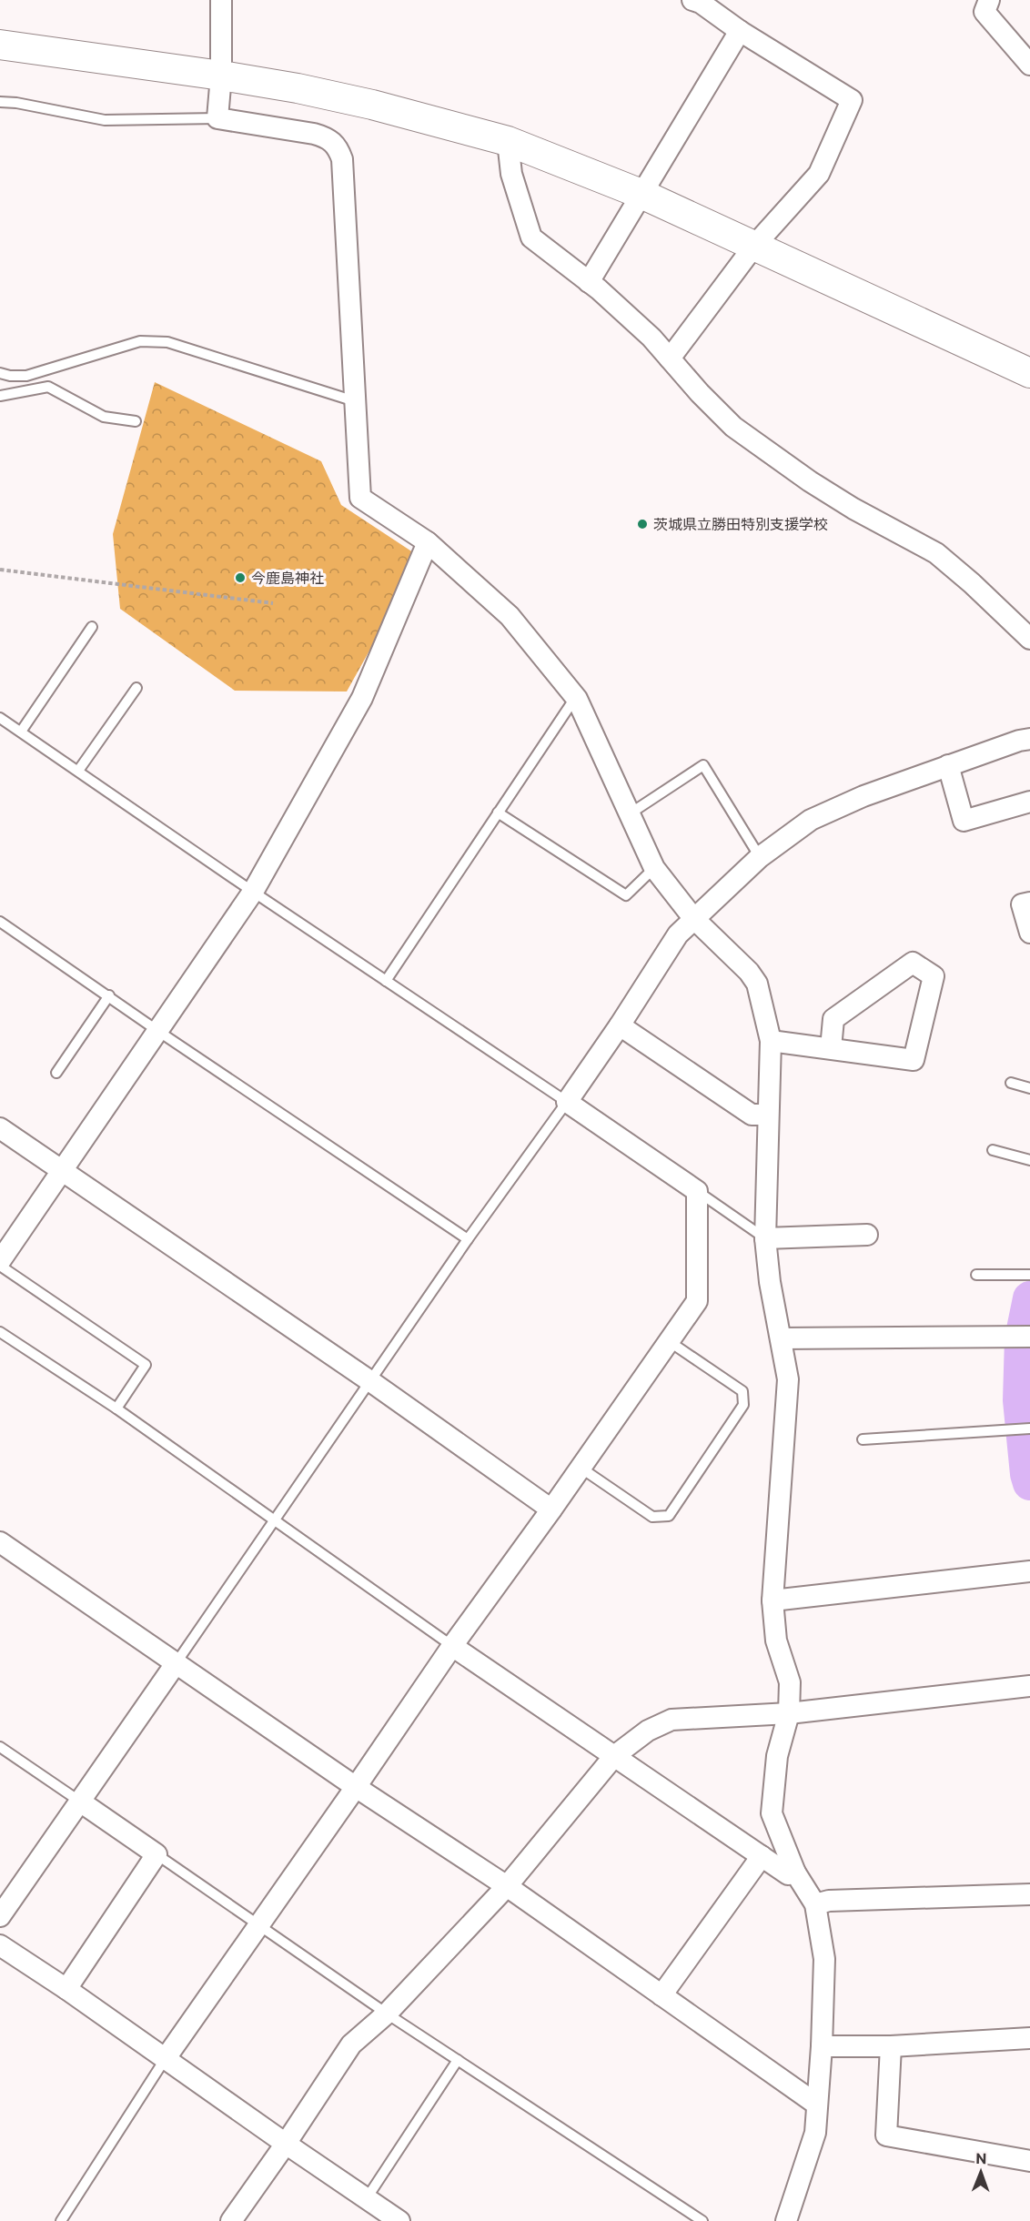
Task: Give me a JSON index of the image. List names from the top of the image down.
{
  "places": ["茨城県立勝田特別支援学校", "今鹿島神社"],
  "north": "top"
}
